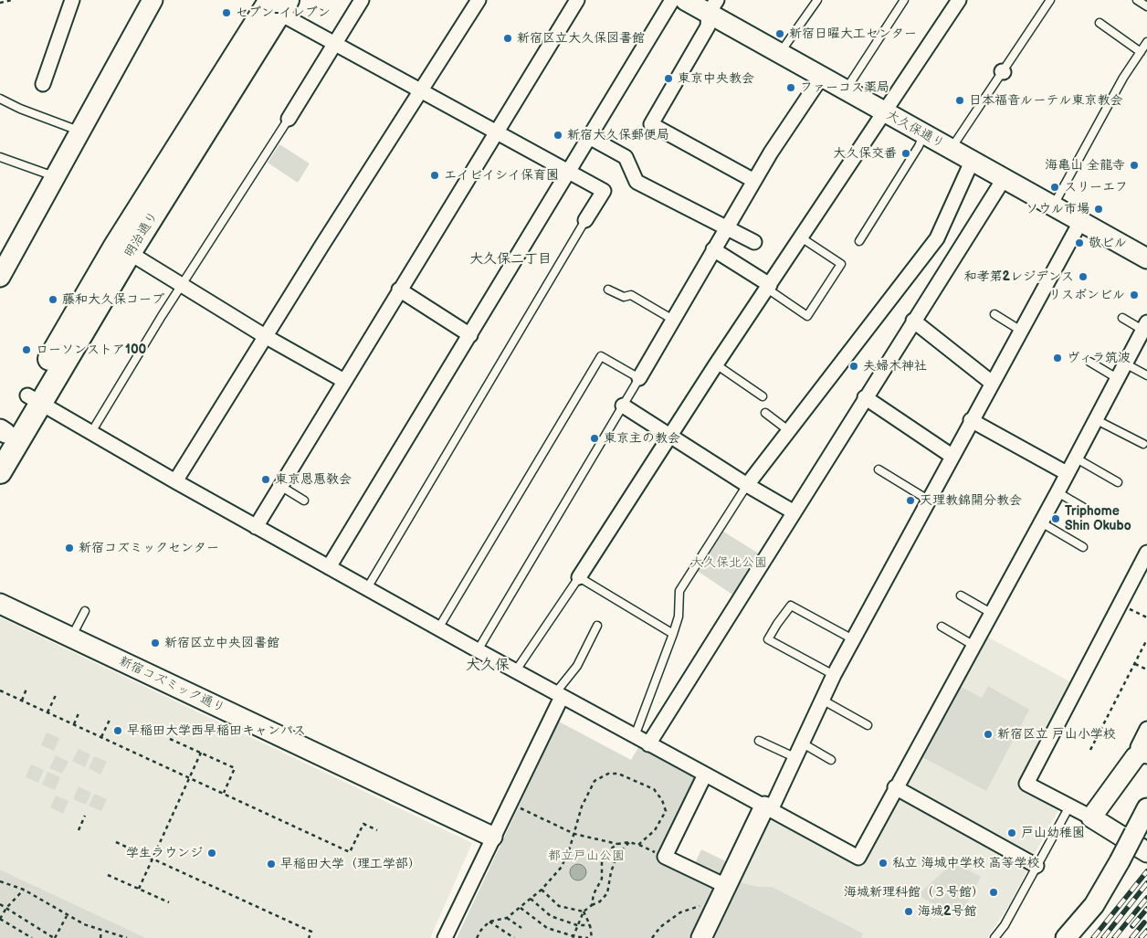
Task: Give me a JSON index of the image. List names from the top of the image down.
{
  "streets": {
    "main road": ["明治通り"],
    "street": ["大久保通り", "新宿コズミック通り"]
  },
  "districts": ["大久保二丁目", "大久保"],
  "parks": ["大久保北公園", "都立戸山公園"],
  "places": [
    "セブン-イレブン",
    "新宿日曜大工センター",
    "新宿区立大久保図書館",
    "東京中央教会",
    "ファーコス薬局",
    "日本福音ルーテル東京教会",
    "新宿大久保郵便局",
    "大久保交番",
    "海亀山 全龍寺",
    "エイビイシイ保育園",
    "スリーエフ",
    "ソウル市場",
    "敬ビル",
    "和孝第2レジデンス",
    "リスボンビル",
    "藤和大久保コープ",
    "ローソンストア100",
    "ヴィラ筑波",
    "夫婦木神社",
    "東京主の教会",
    "東京恩惠敎会",
    "天理教錦開分教会",
    "Triphome Shin Okubo",
    "新宿コズミックセンター",
    "新宿区立中央図書館",
    "早稲田大学西早稲田キャンパス",
    "新宿区立 戸山小学校",
    "戸山幼稚園",
    "学生ラウンジ",
    "私立 海城中学校 高等学校",
    "早稲田大学（理工学部）",
    "海城新理科館（３号館）",
    "海城2号館"
  ]
}
